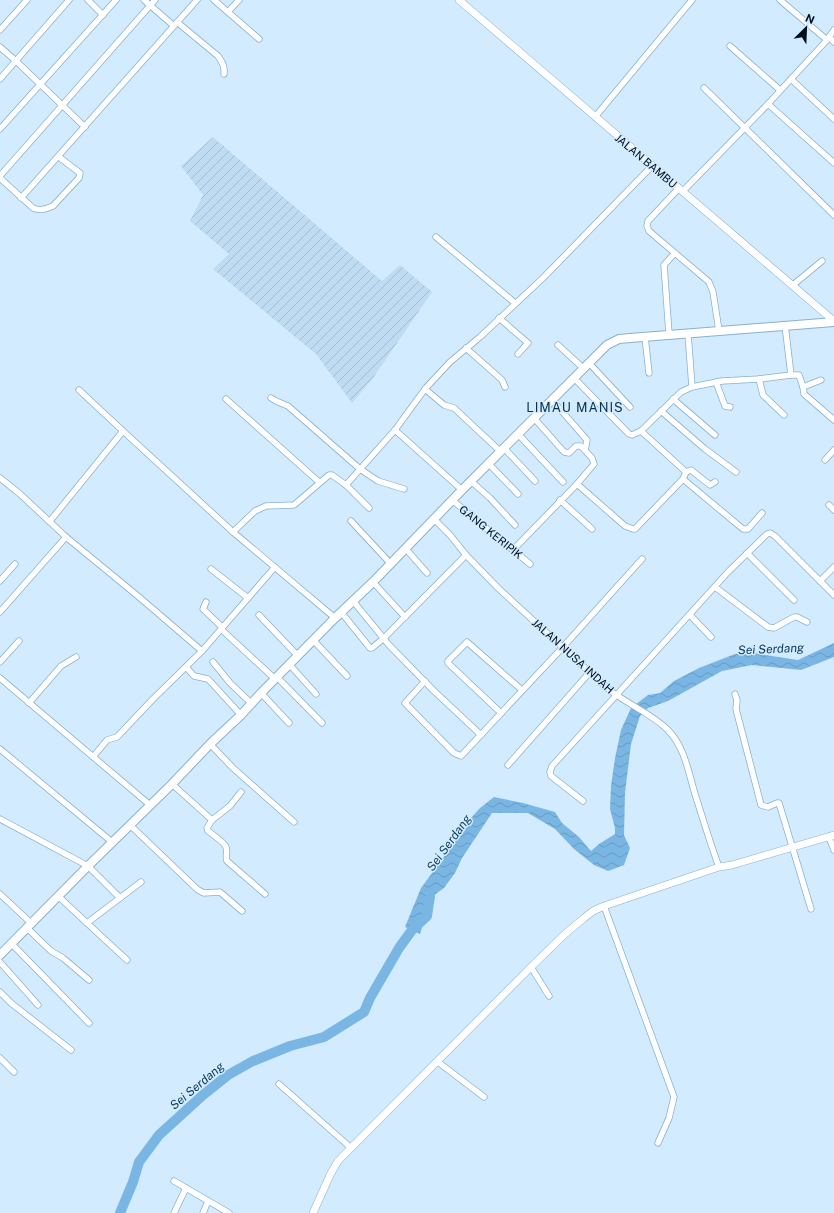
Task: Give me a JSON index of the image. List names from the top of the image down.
{
  "streets": {
    "street": ["JALAN BAMBU", "GANG KERIPIK", "JALAN NUSA INDAH"]
  },
  "districts": ["LIMAU MANIS"],
  "water": ["Sei Serdang"],
  "north": "top right"
}
